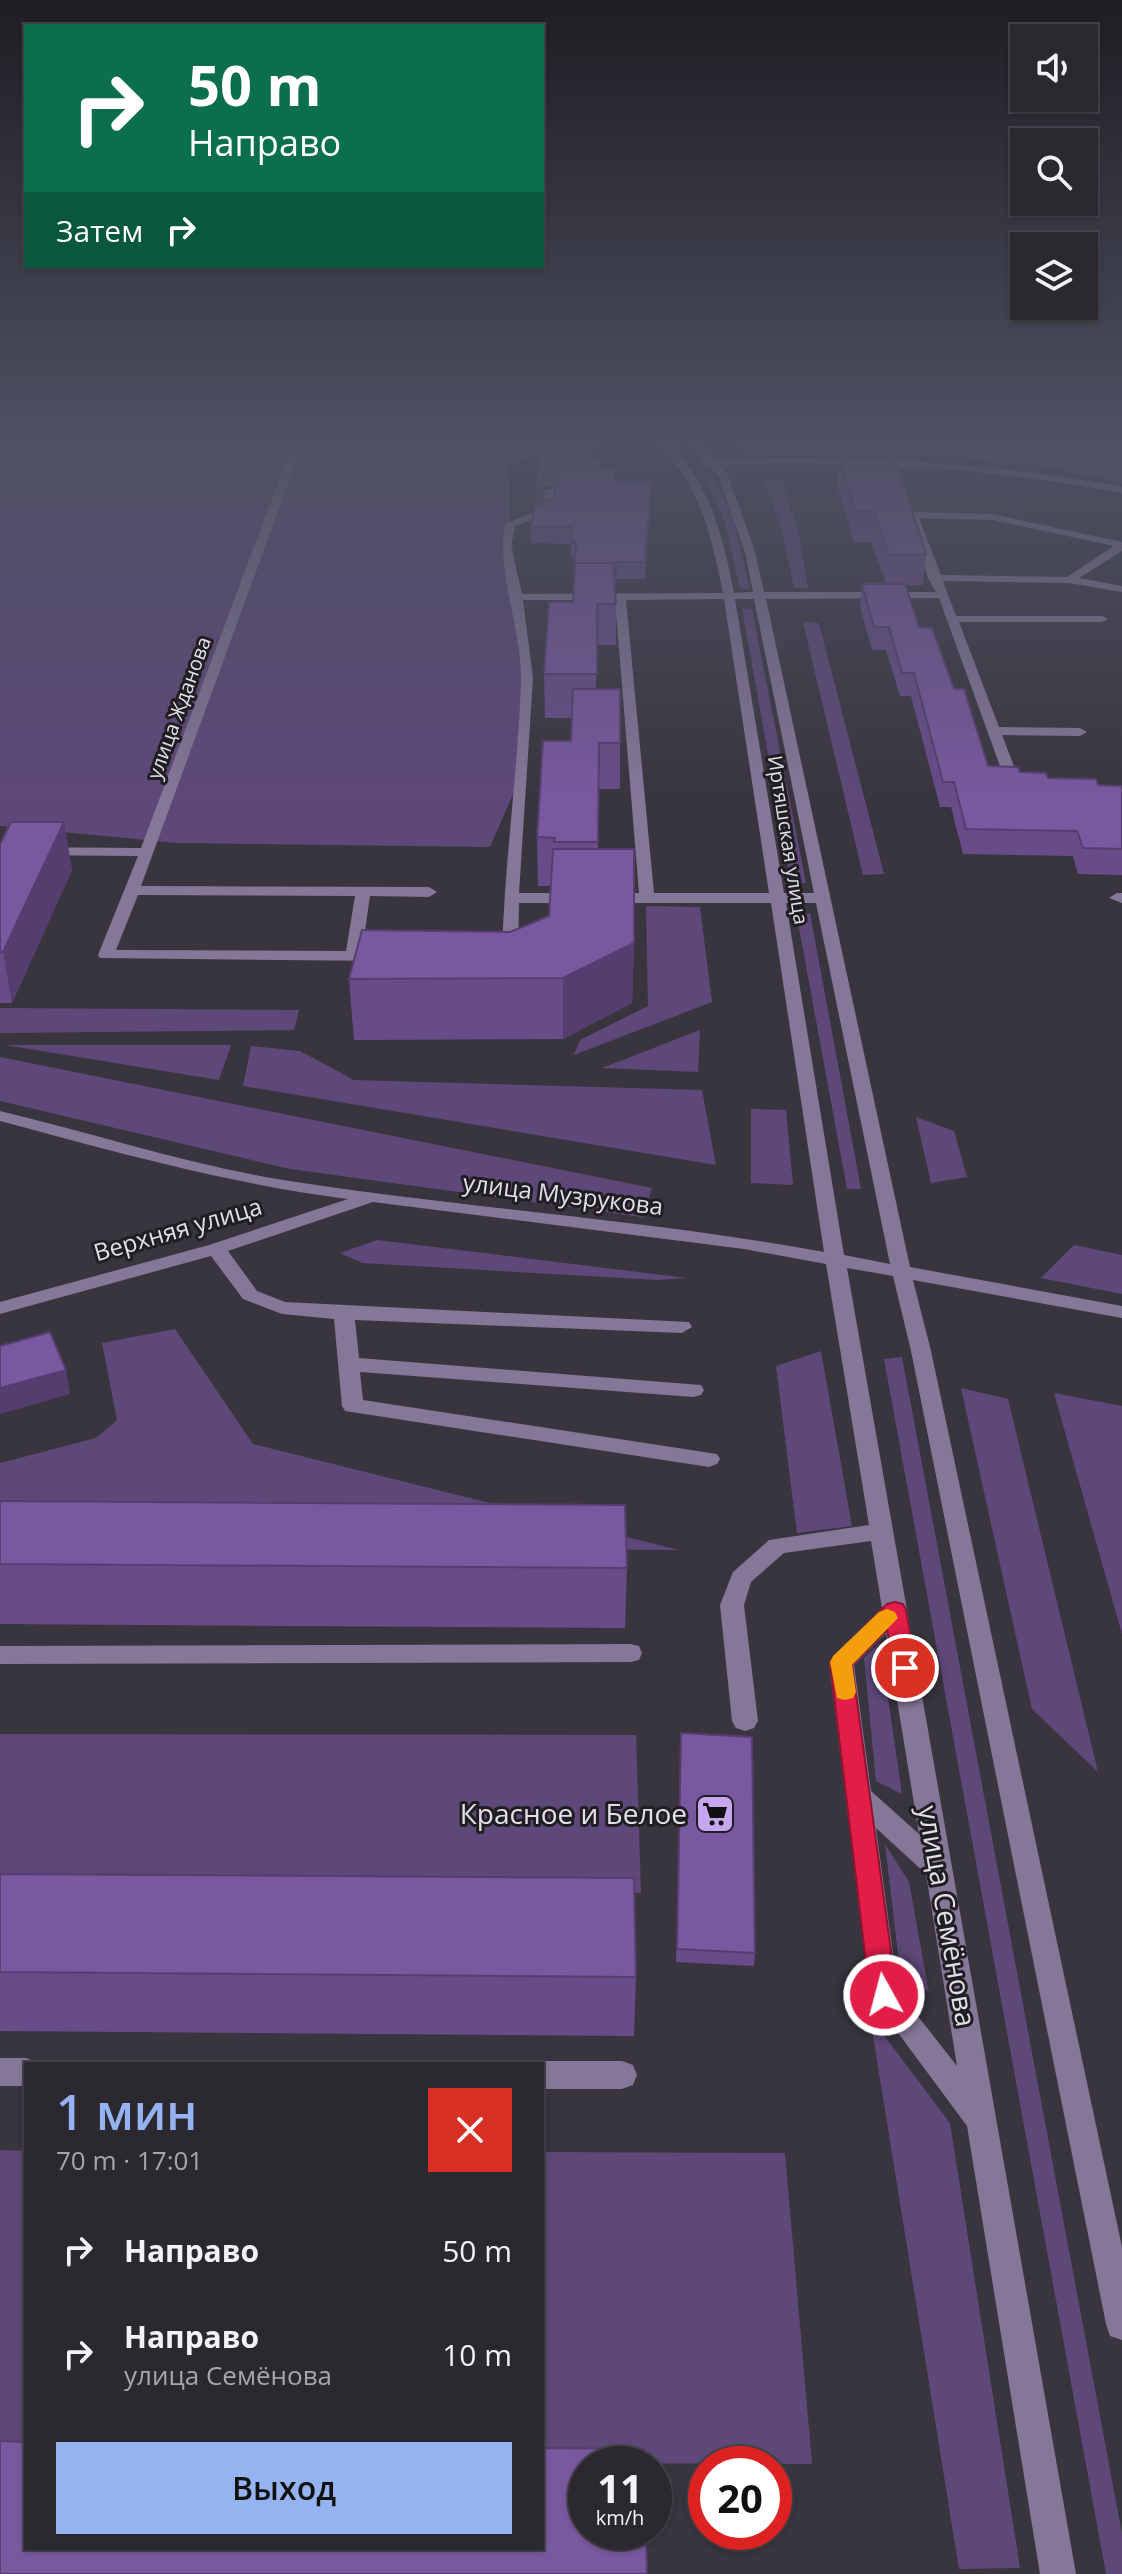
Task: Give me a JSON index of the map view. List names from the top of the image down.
{
  "streets": {
    "street": [
      "улица Жданова",
      "Иртяшская улица",
      "улица Музрукова",
      "Верхняя улица",
      "улица Семёнова"
    ]
  },
  "crossings": [
    ["Иртяшская улица", "улица Музрукова"],
    ["Иртяшская улица", "улица Семёнова"],
    ["улица Музрукова", "Верхняя улица"],
    ["улица Музрукова", "улица Семёнова"]
  ],
  "places": {
    "supermarket": ["Красное и Белое"]
  },
  "page": {
    "turn": ["50 m", "Направо"],
    "then": "Затем",
    "heading": ["1 мин", "70 m · 17:01"],
    "list": [
      {
        "name": "Направо",
        "value": "50 m"
      },
      {
        "name": "Направо",
        "note": "улица Семёнова",
        "value": "10 m"
      }
    ],
    "buttons": "Выход",
    "speed": "11 km/h",
    "limit": "20"
  }
}
